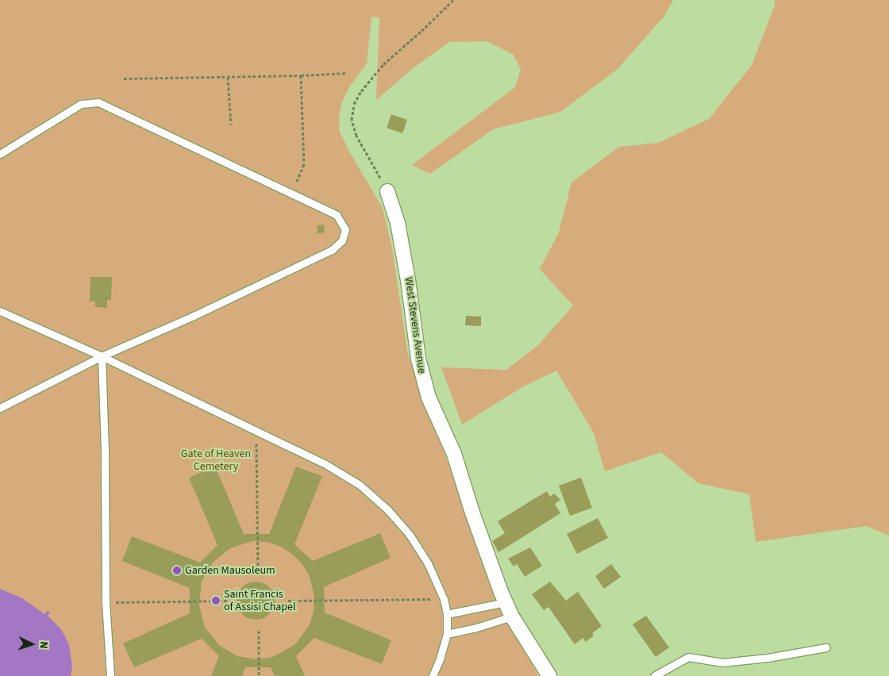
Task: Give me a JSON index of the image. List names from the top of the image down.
{
  "streets": {
    "street": ["West Stevens Avenue"]
  },
  "parks": ["Gate of Heaven Cemetery"],
  "places": ["Garden Mausoleum", "Saint Francis of Assisi Chapel"],
  "north": "right"
}
